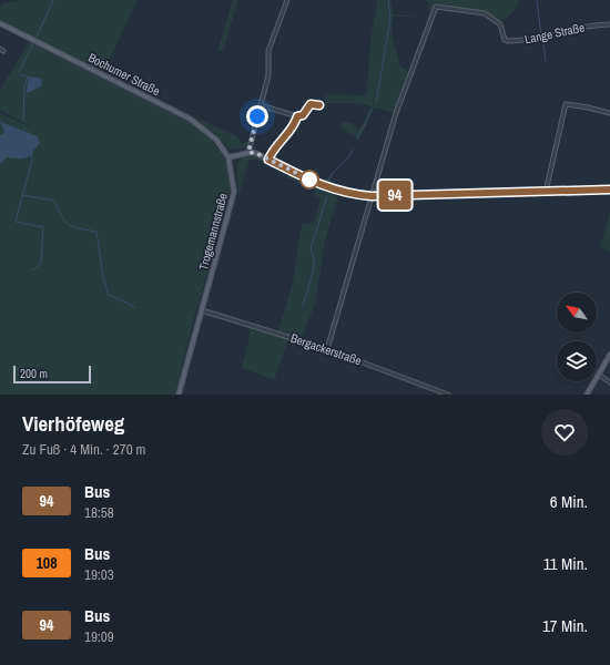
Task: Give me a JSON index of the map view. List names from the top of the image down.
{
  "streets": {
    "main road": ["Bochumer Straße", "Trogemannstraße"],
    "street": ["Lange Straße", "Bergackerstraße"]
  },
  "crossings": [
    ["Bochumer Straße", "Trogemannstraße"],
    ["Trogemannstraße", "Bergackerstraße"]
  ],
  "lines": ["bus line 94"],
  "scale_bar": "200 m",
  "north": "top left",
  "page": {
    "on_map": "94",
    "scale": "200 m",
    "heading": ["Vierhöfeweg", "Zu Fuß · 4 Min. · 270 m"],
    "list": [
      {
        "mark": "94",
        "name": "Bus",
        "note": "18:58",
        "value": "6 Min."
      },
      {
        "mark": "108",
        "name": "Bus",
        "note": "19:03",
        "value": "11 Min."
      },
      {
        "mark": "94",
        "name": "Bus",
        "note": "19:09",
        "value": "17 Min."
      }
    ]
  }
}
